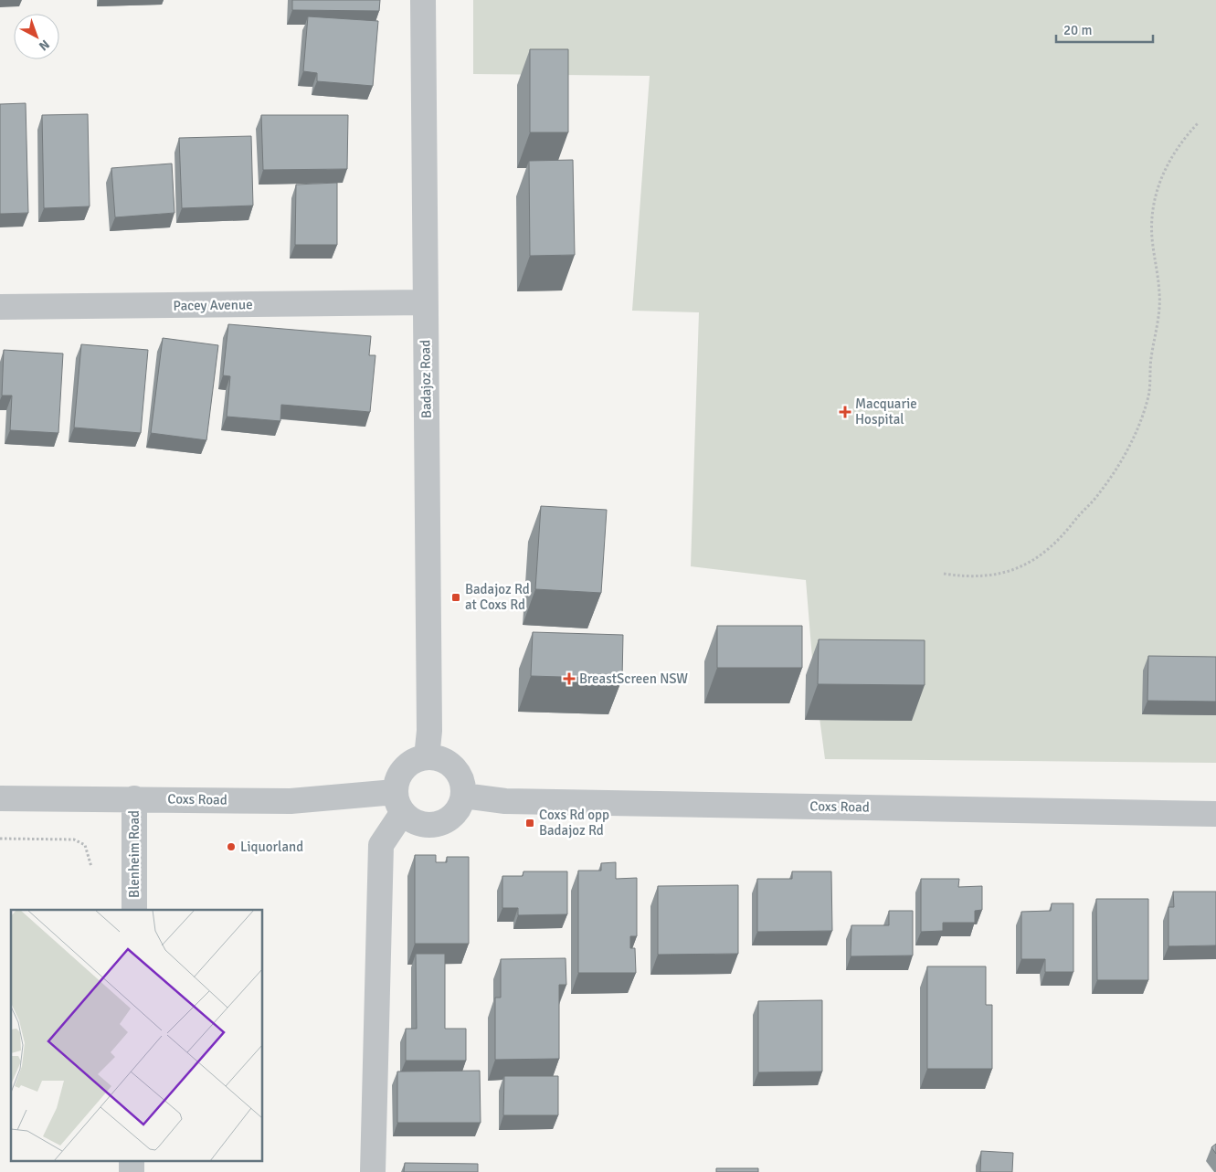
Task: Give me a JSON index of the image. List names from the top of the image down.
{
  "streets": {
    "street": [
      "Pacey Avenue",
      "Badajoz Road",
      "Coxs Road",
      "Blenheim Road"
    ]
  },
  "crossings": [
    ["Pacey Avenue", "Badajoz Road"],
    ["Badajoz Road", "Coxs Road"],
    ["Coxs Road", "Blenheim Road"]
  ],
  "places": {
    "health": ["Macquarie Hospital", "BreastScreen NSW"],
    "transit": ["Badajoz Rd at Coxs Rd", "Coxs Rd opp Badajoz Rd"],
    "other": ["Liquorland"]
  },
  "scale_bar": "20 m",
  "north": "bottom right"
}
